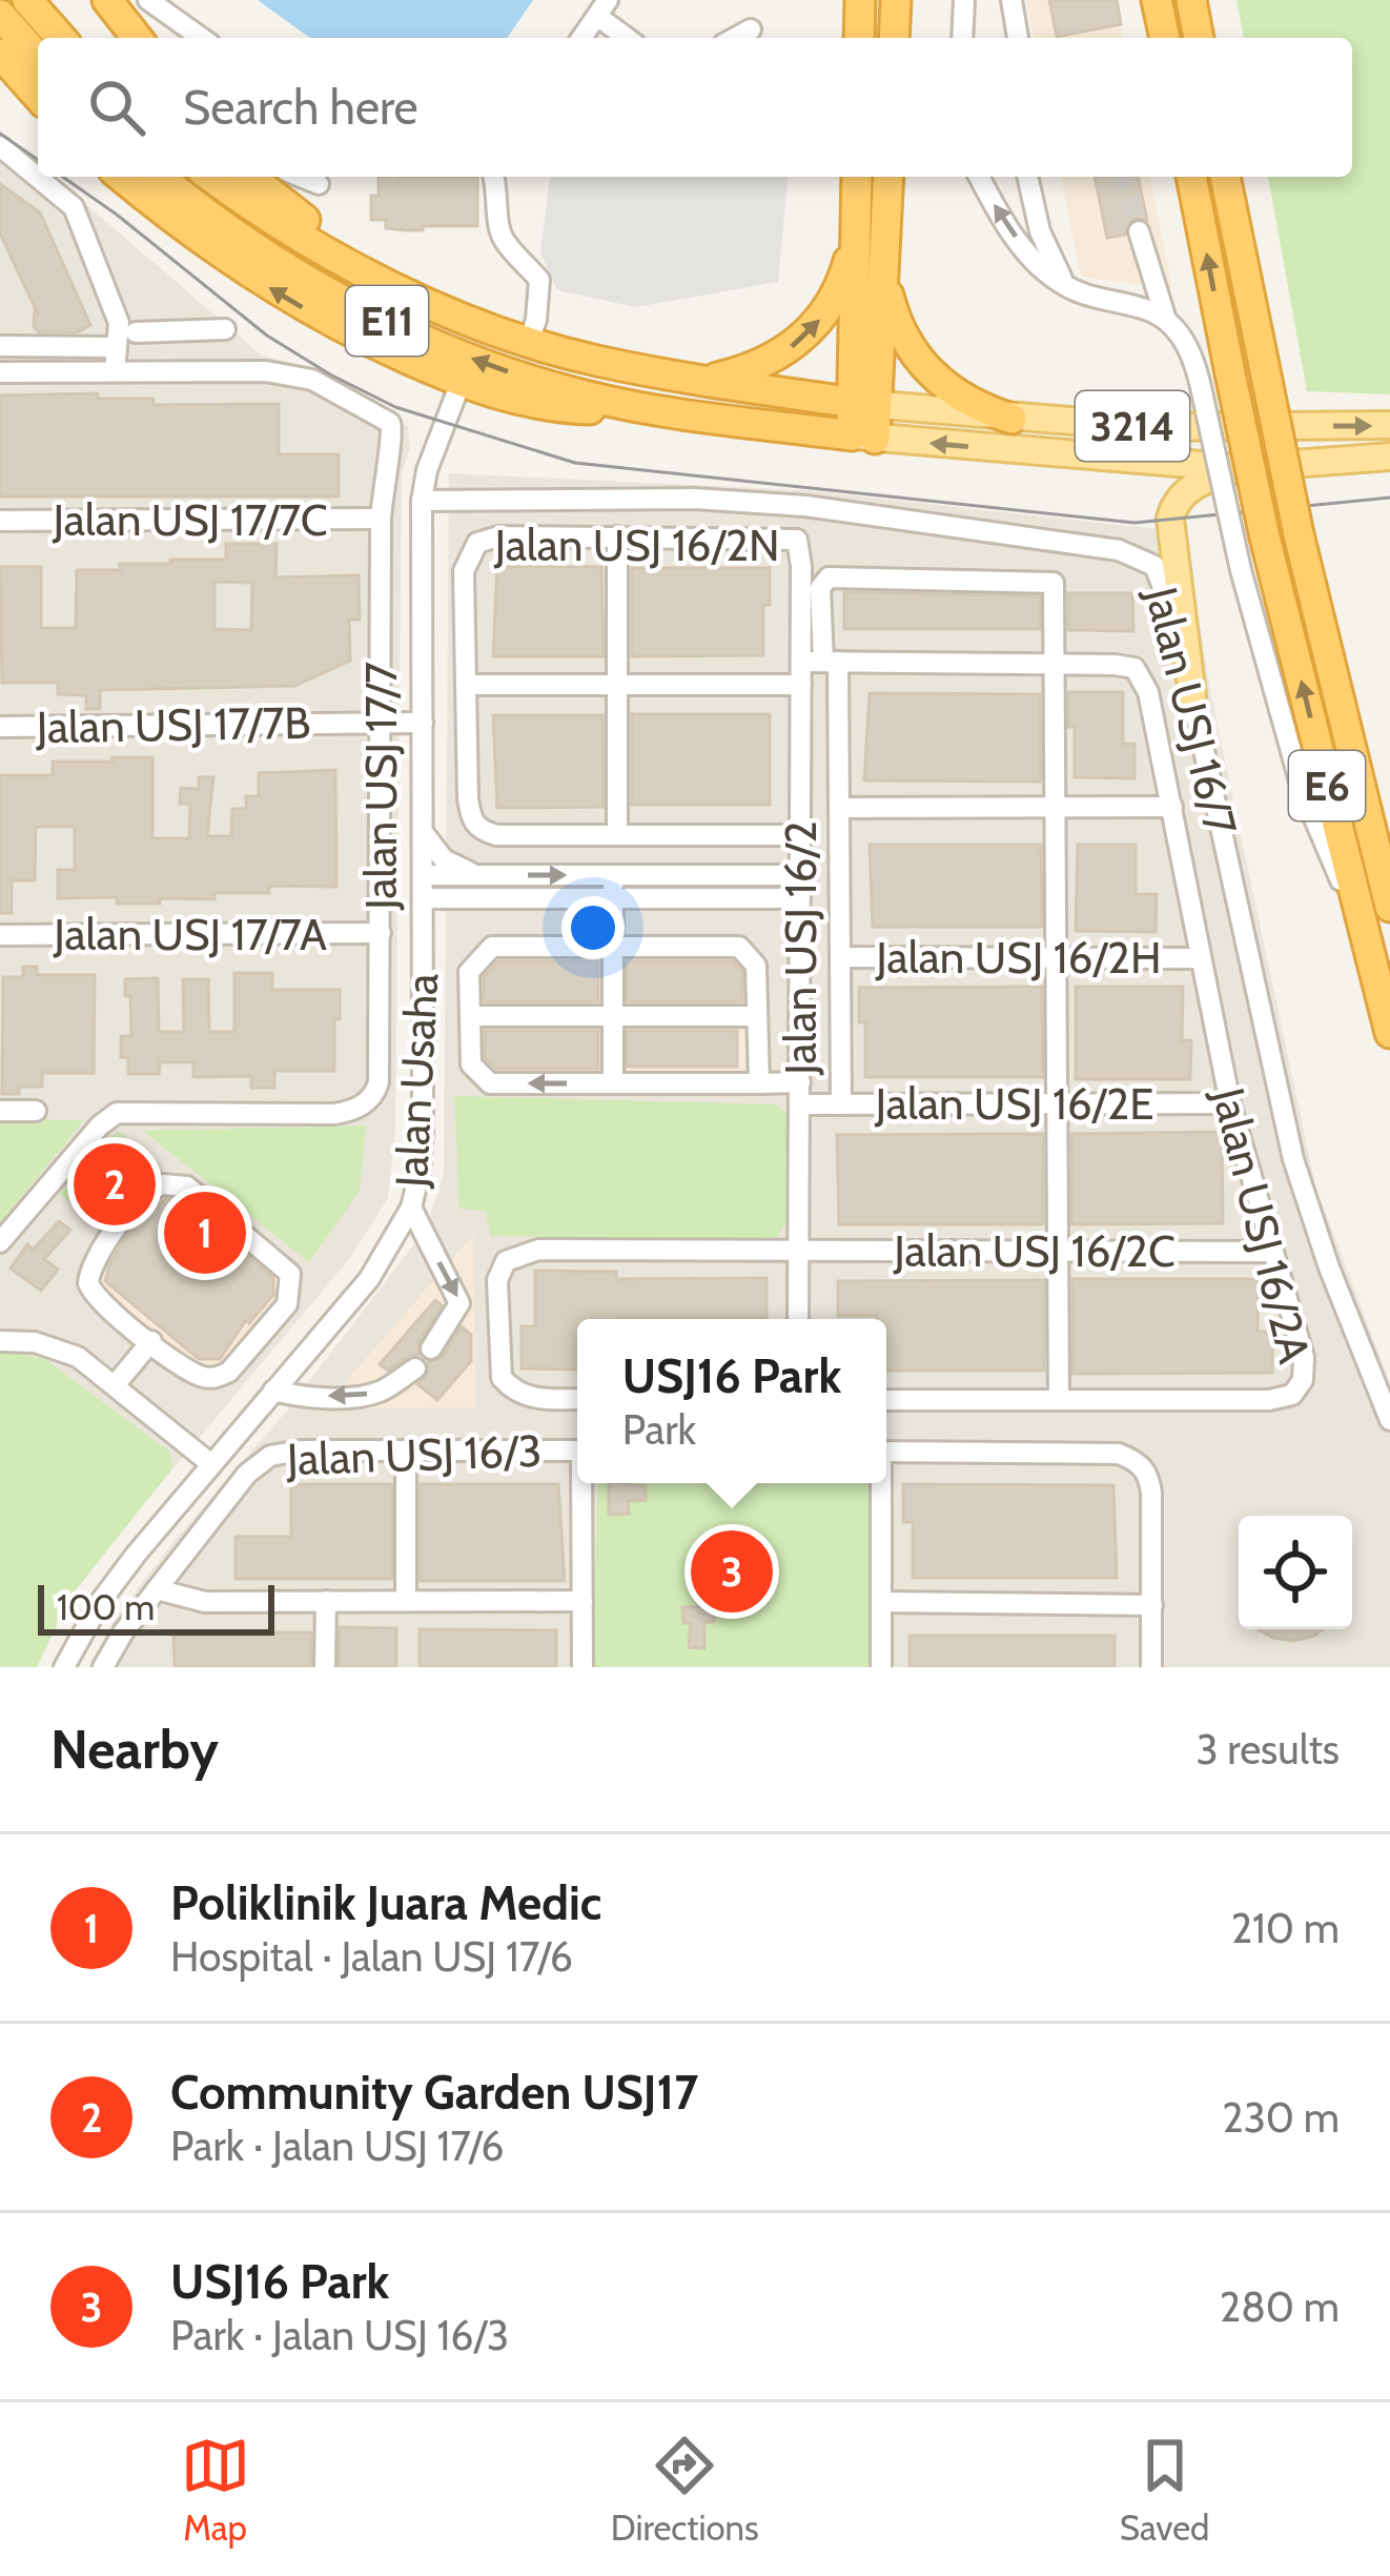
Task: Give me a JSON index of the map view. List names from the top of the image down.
{
  "streets": {
    "highway": ["E11", "E6"],
    "main road": ["3214"],
    "street": [
      "Jalan USJ 17/7C",
      "Jalan USJ 16/2N",
      "Jalan USJ 16/7",
      "Jalan USJ 17/7B",
      "Jalan USJ 17/7",
      "Jalan USJ 17/7A",
      "Jalan USJ 16/2",
      "Jalan USJ 16/2H",
      "Jalan Usaha",
      "Jalan USJ 16/2E",
      "Jalan USJ 16/2A",
      "Jalan USJ 16/2C",
      "Jalan USJ 16/3"
    ]
  },
  "crossings": [
    ["E11", "3214"],
    ["Jalan USJ 17/7C", "Jalan USJ 17/7"],
    ["Jalan USJ 16/2N", "Jalan USJ 16/2"],
    ["Jalan USJ 16/7", "Jalan Usaha"],
    ["Jalan USJ 17/7B", "Jalan USJ 17/7"],
    ["Jalan USJ 17/7B", "Jalan Usaha"],
    ["Jalan USJ 17/7", "Jalan USJ 17/7A"],
    ["Jalan USJ 16/2", "Jalan USJ 16/2H"],
    ["Jalan USJ 16/2", "Jalan USJ 16/2E"],
    ["Jalan USJ 16/2", "Jalan USJ 16/2A"],
    ["Jalan USJ 16/2", "Jalan USJ 16/2C"],
    ["Jalan USJ 16/2H", "Jalan USJ 16/2A"],
    ["Jalan USJ 16/2E", "Jalan USJ 16/2A"],
    ["Jalan USJ 16/2A", "Jalan USJ 16/2C"]
  ],
  "scale_bar": "100 m",
  "page": {
    "search": "Search here",
    "pins": ["2", "1", "3"],
    "popup": ["USJ16 Park", "Park"],
    "scale": "100 m",
    "heading": ["Nearby", "3 results"],
    "list": [
      {
        "mark": "1",
        "name": "Poliklinik Juara Medic",
        "note": "Hospital · Jalan USJ 17/6",
        "value": "210 m"
      },
      {
        "mark": "2",
        "name": "Community Garden USJ17",
        "note": "Park · Jalan USJ 17/6",
        "value": "230 m"
      },
      {
        "mark": "3",
        "name": "USJ16 Park",
        "note": "Park · Jalan USJ 16/3",
        "value": "280 m"
      }
    ],
    "nav": ["Map", "Directions", "Saved"]
  }
}
